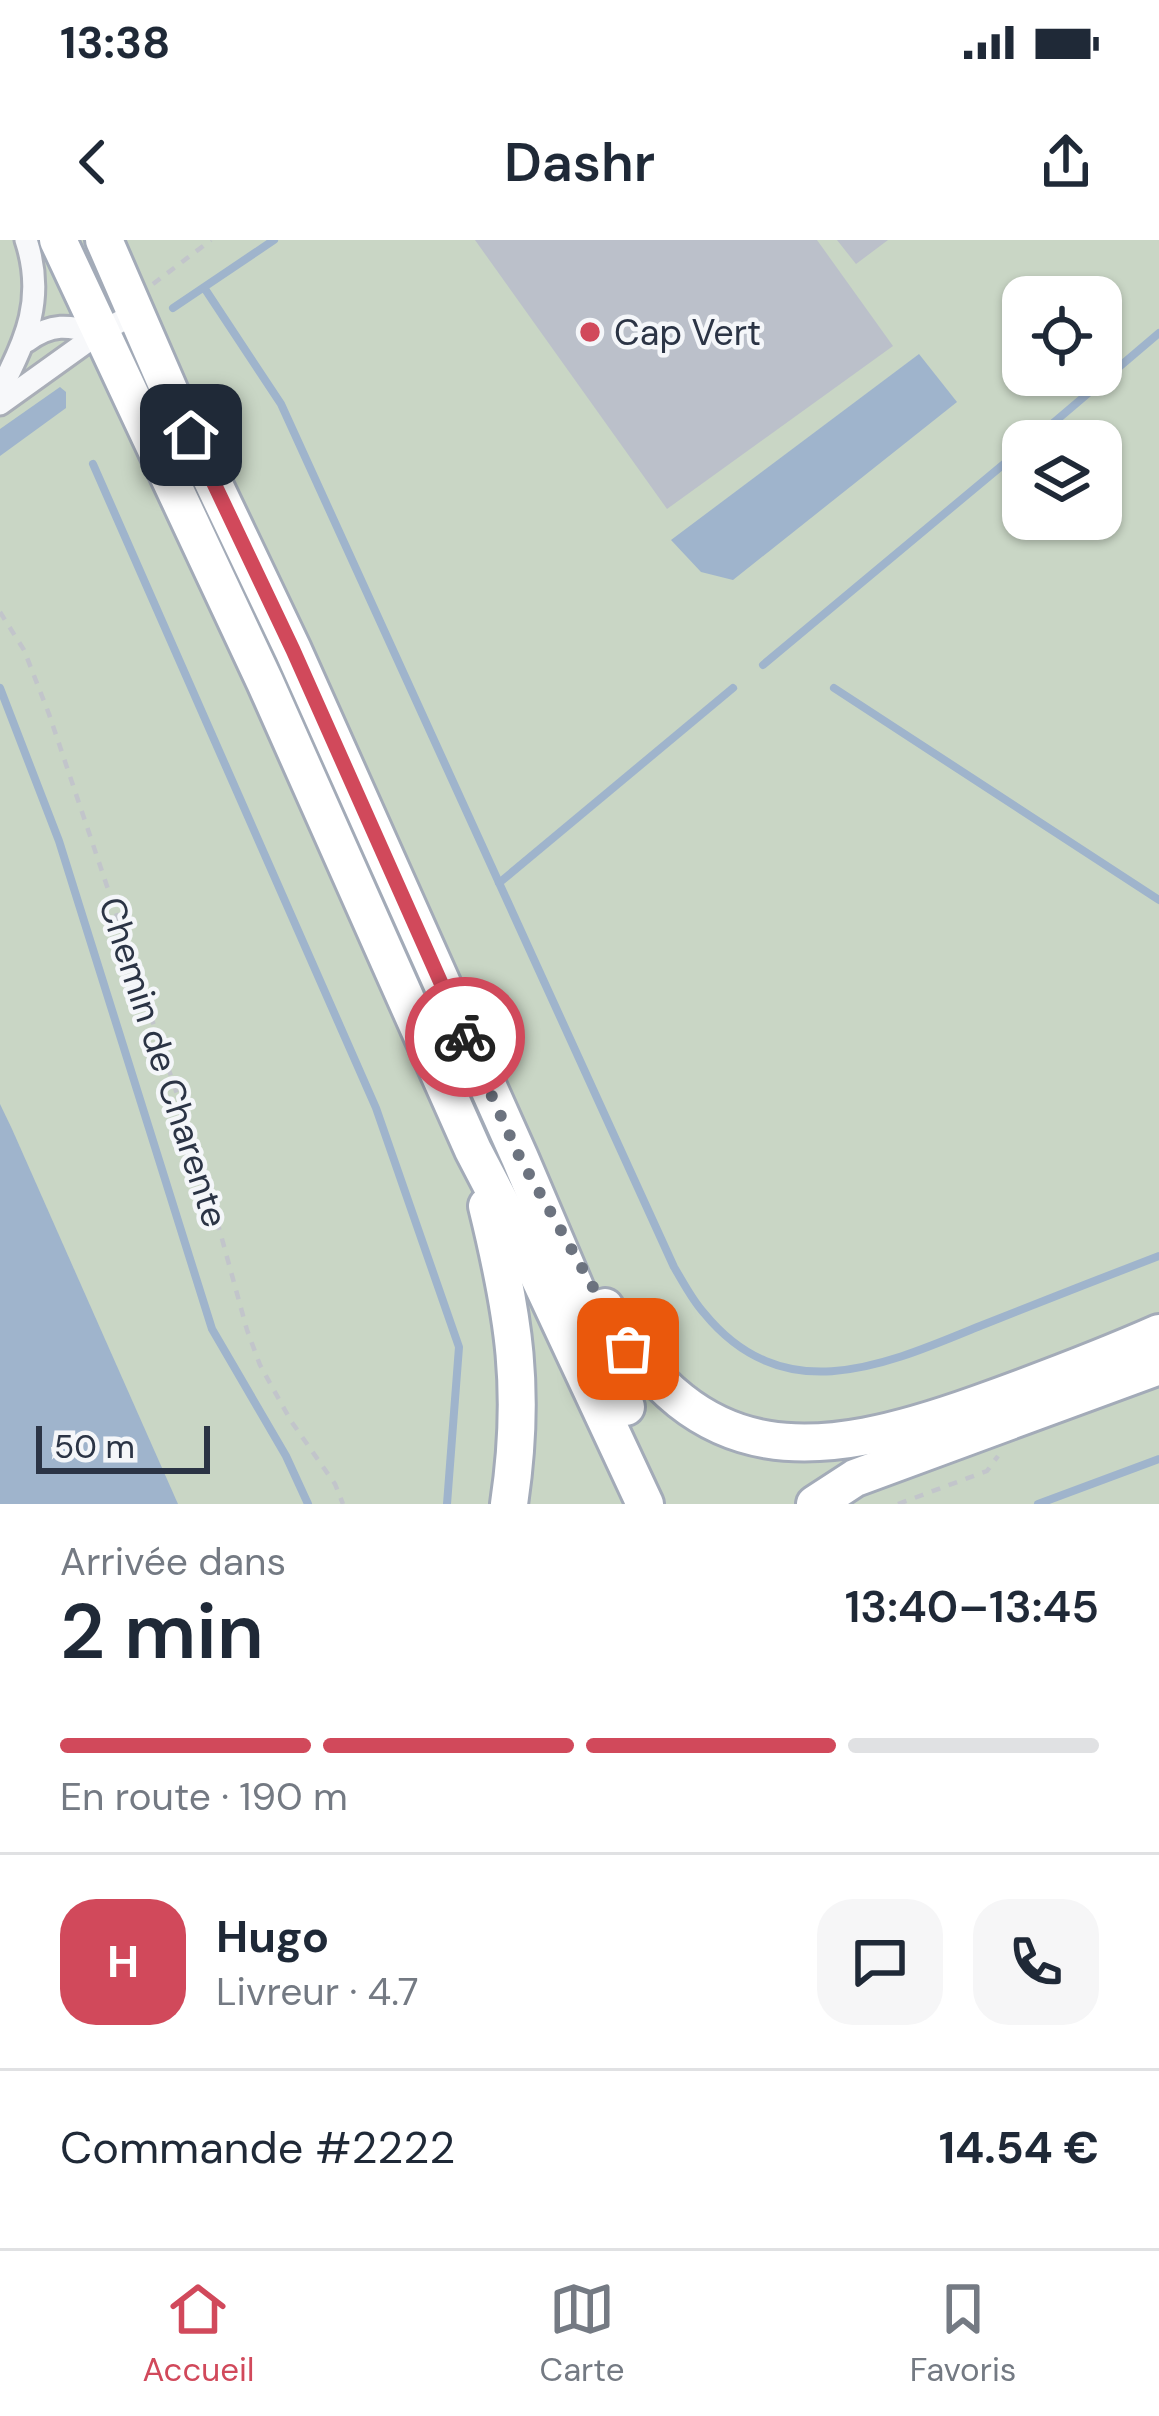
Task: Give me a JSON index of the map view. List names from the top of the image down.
{
  "streets": {
    "path": ["Chemin de Charente"]
  },
  "places": ["Cap Vert"],
  "scale_bar": "50 m",
  "page": {
    "status": "13:38",
    "header": "Dashr",
    "scale": "50 m",
    "heading": ["2 min", "Arrivée dans", "13:40–13:45"],
    "panel": [
      "Hugo",
      "Livreur · 4.7",
      "Commande #2222",
      "14.54 €"
    ],
    "bar": "En route · 190 m",
    "round": "H",
    "tabs": ["Accueil", "Carte", "Favoris"]
  }
}
